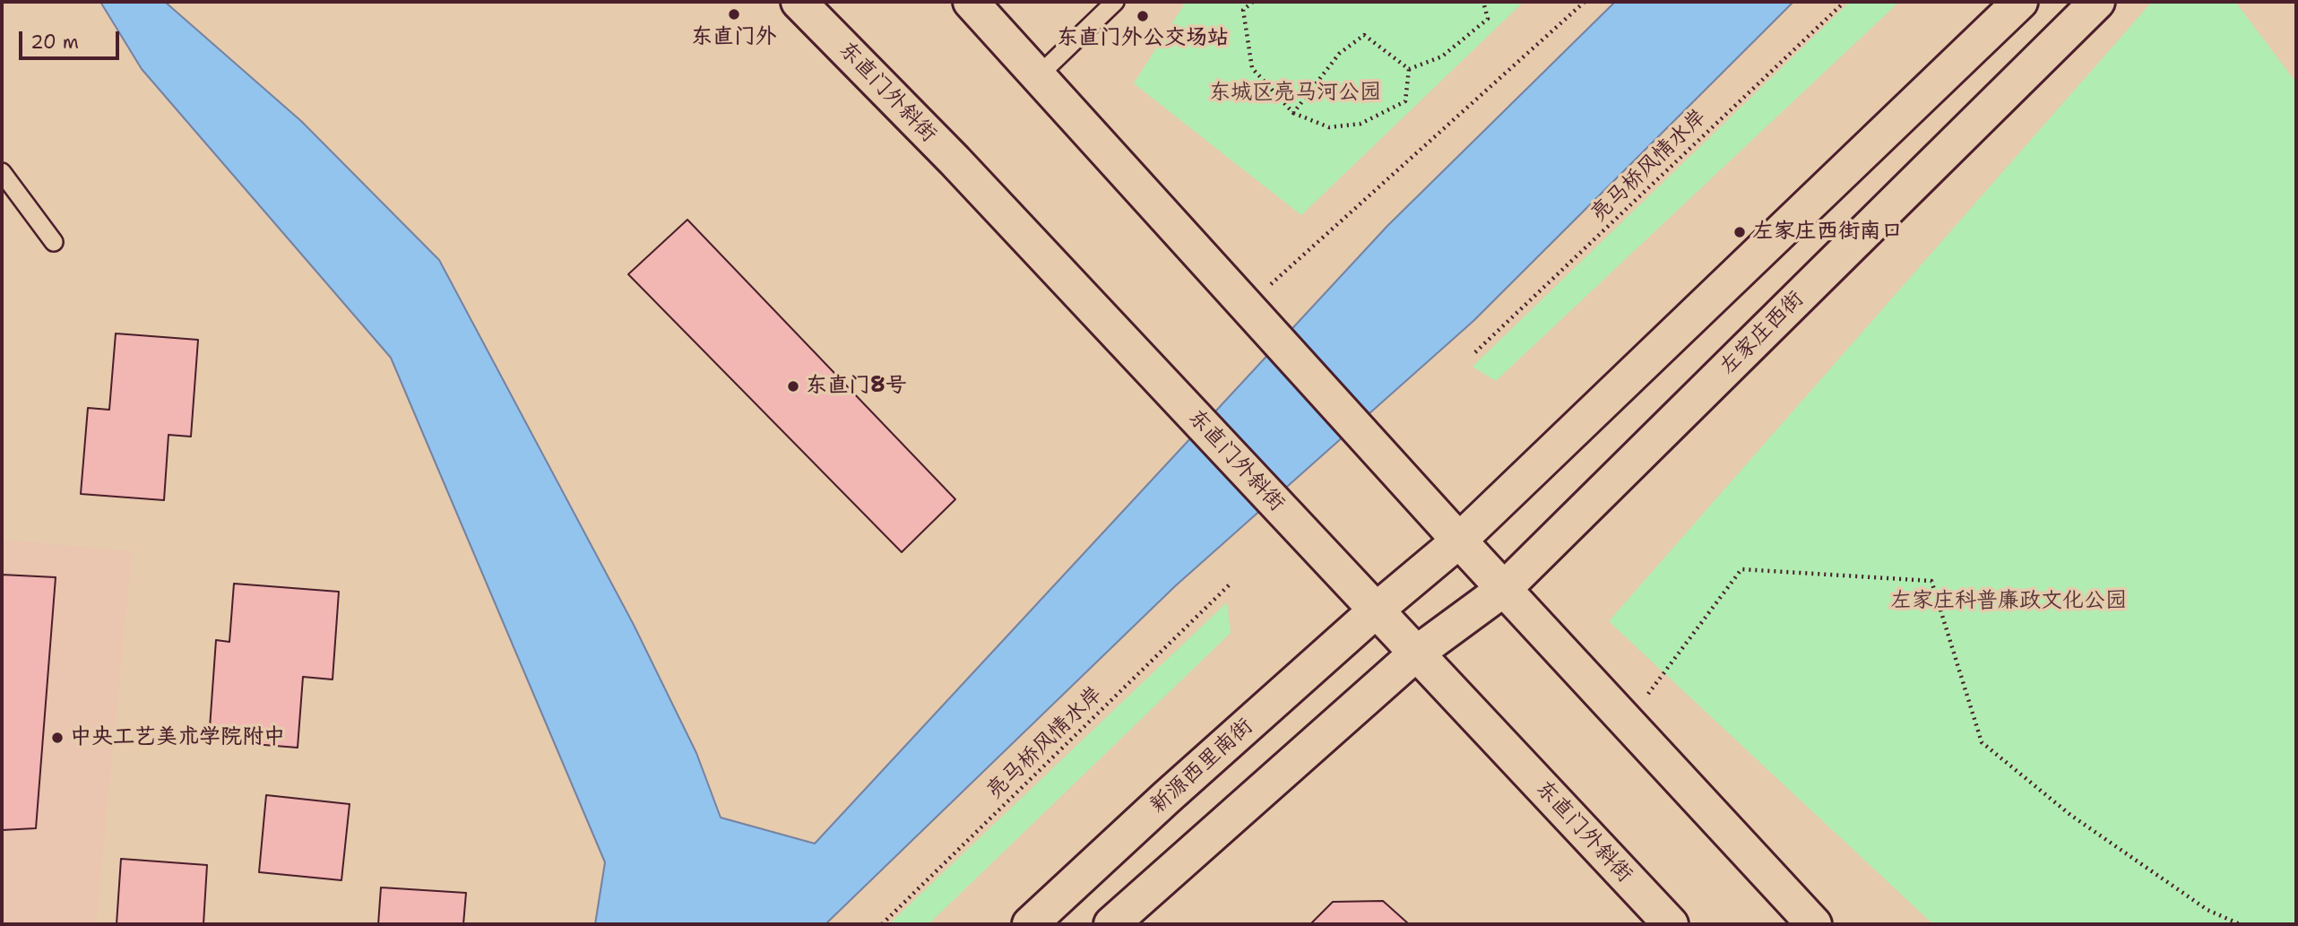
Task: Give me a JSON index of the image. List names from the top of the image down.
{
  "streets": {
    "main road": ["东直门外斜街", "左家庄西街", "新源西里南街"],
    "path": ["亮马桥风情水岸"]
  },
  "crossings": [
    ["东直门外斜街", "左家庄西街"],
    ["东直门外斜街", "新源西里南街"]
  ],
  "parks": ["东城区亮马河公园", "左家庄科普廉政文化公园"],
  "places": [
    "东直门外",
    "东直门外公交场站",
    "左家庄西街南口",
    "东直门8号",
    "中央工艺美术学院附中"
  ],
  "scale_bar": "20 m"
}
